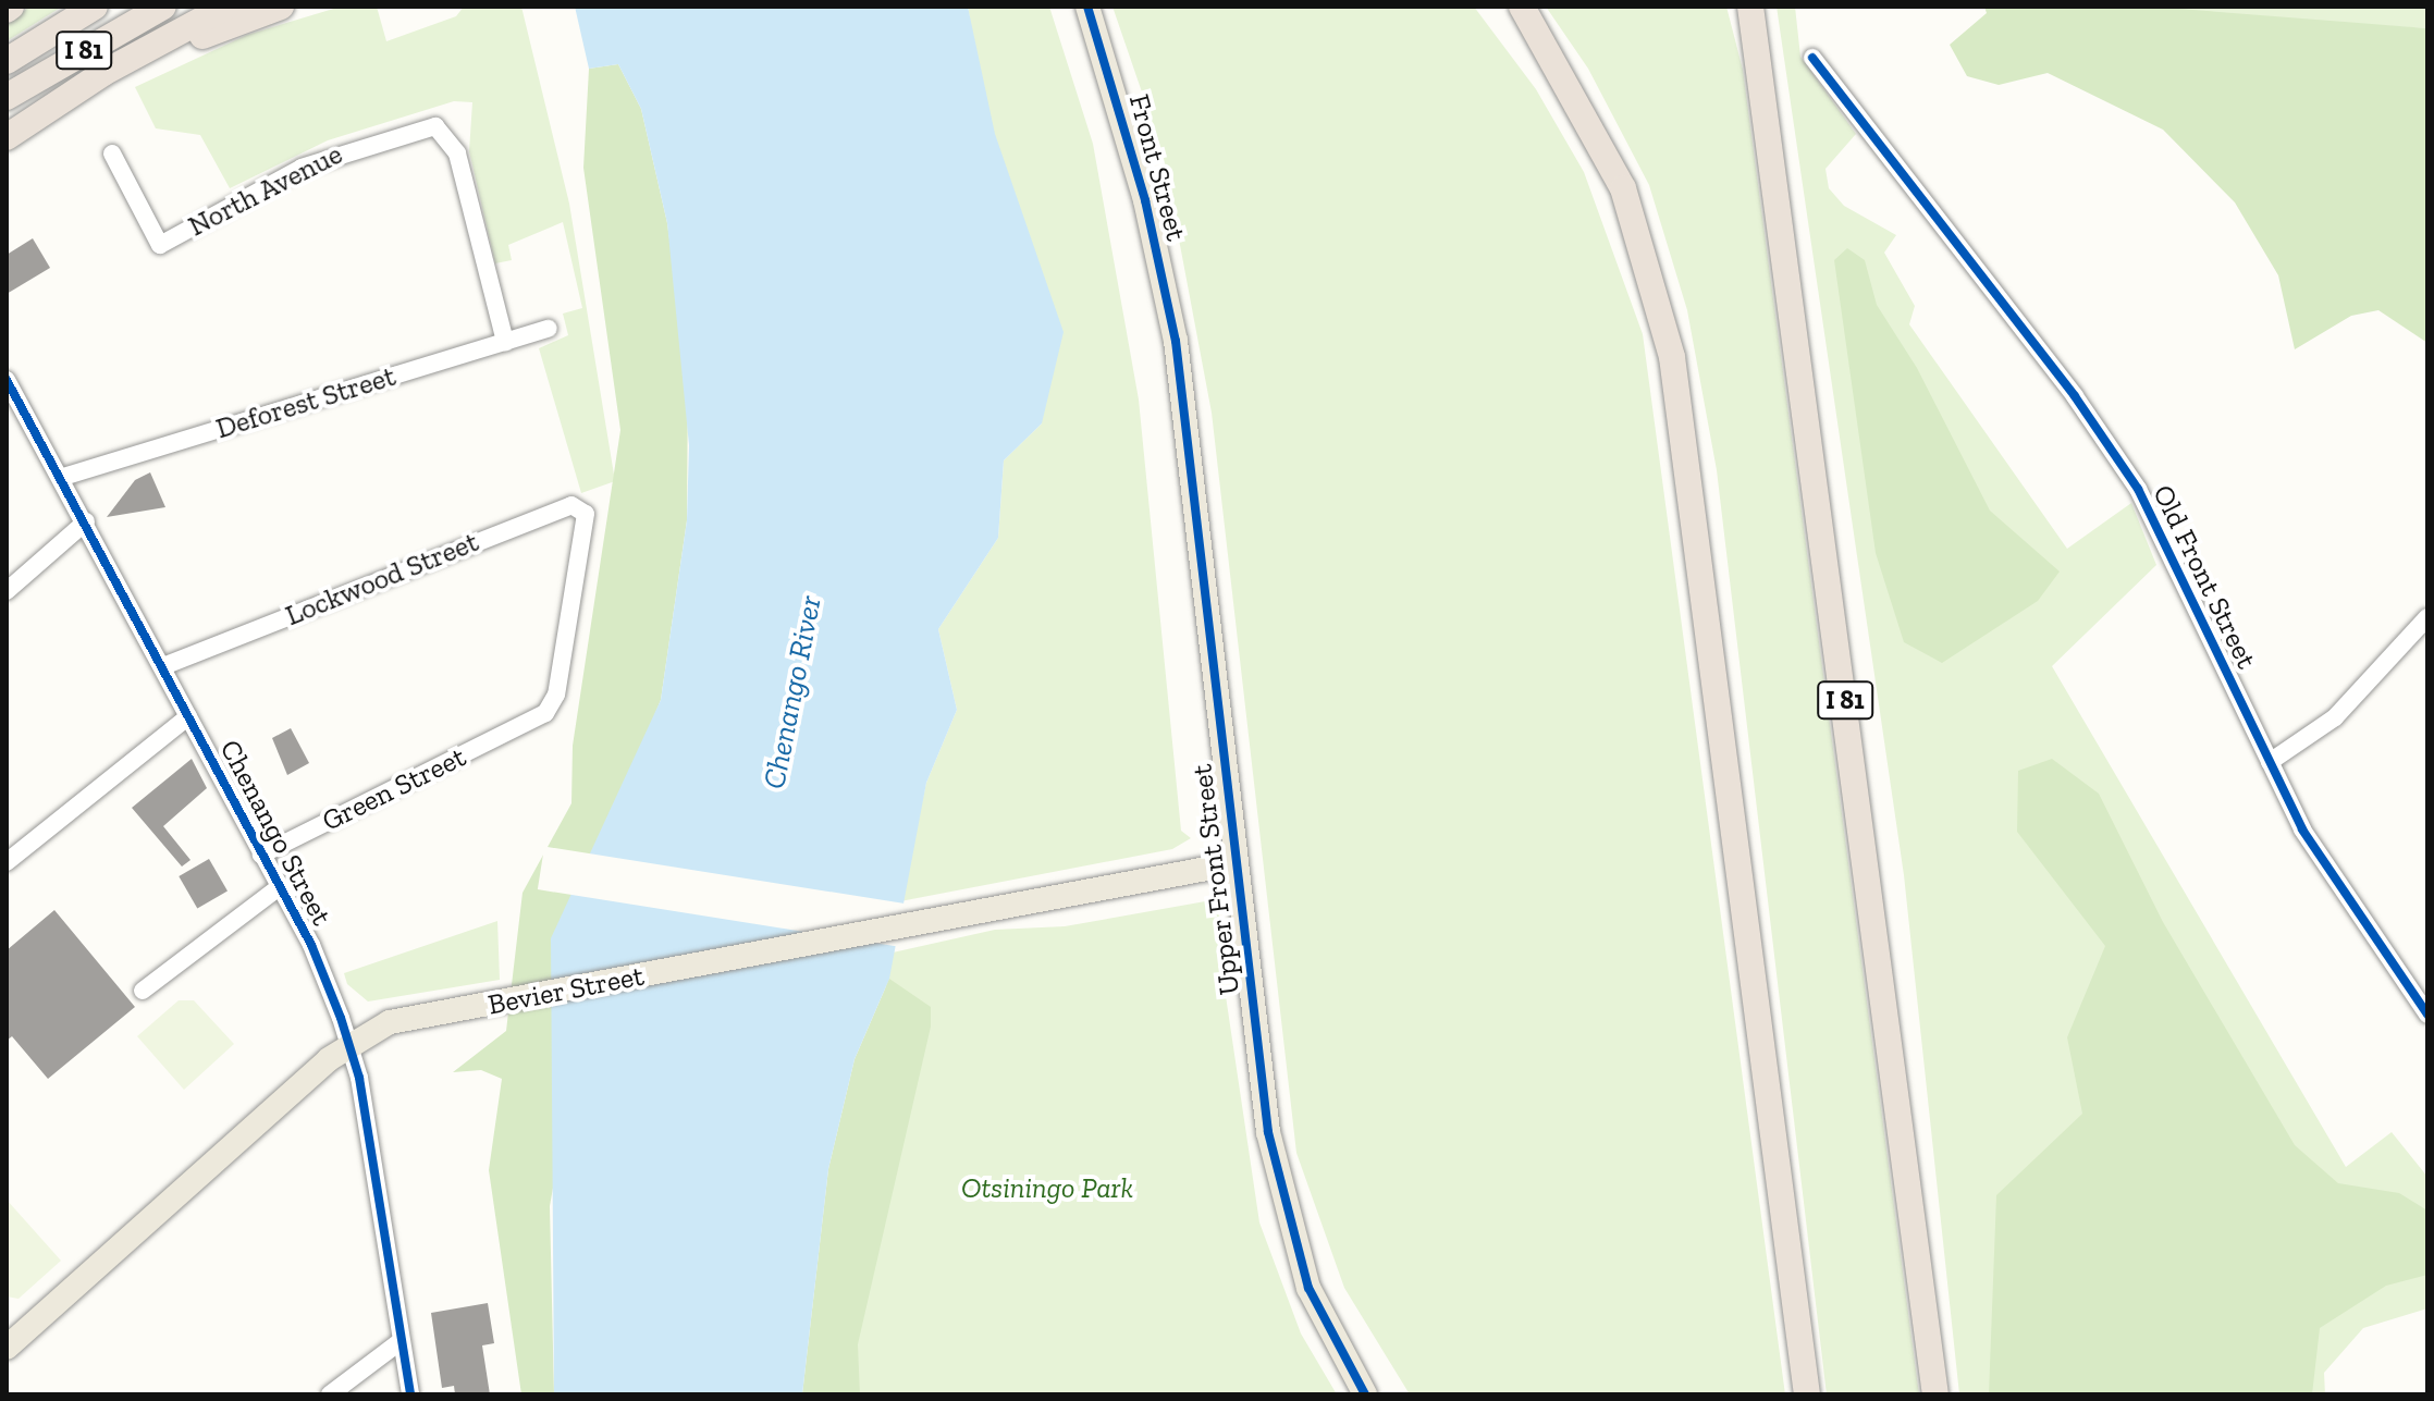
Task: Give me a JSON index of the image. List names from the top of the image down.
{
  "streets": {
    "highway": ["I 81"],
    "main road": ["Front Street", "Upper Front Street", "Bevier Street"],
    "street": [
      "North Avenue",
      "Deforest Street",
      "Old Front Street",
      "Lockwood Street",
      "Green Street",
      "Chenango Street"
    ]
  },
  "crossings": [
    ["Front Street", "Upper Front Street"],
    ["North Avenue", "Deforest Street"],
    ["Deforest Street", "Chenango Street"],
    ["Lockwood Street", "Green Street"],
    ["Lockwood Street", "Chenango Street"],
    ["Green Street", "Chenango Street"],
    ["Chenango Street", "Bevier Street"],
    ["Upper Front Street", "Bevier Street"]
  ],
  "water": ["Chenango River"],
  "parks": ["Otsiningo Park"]
}
